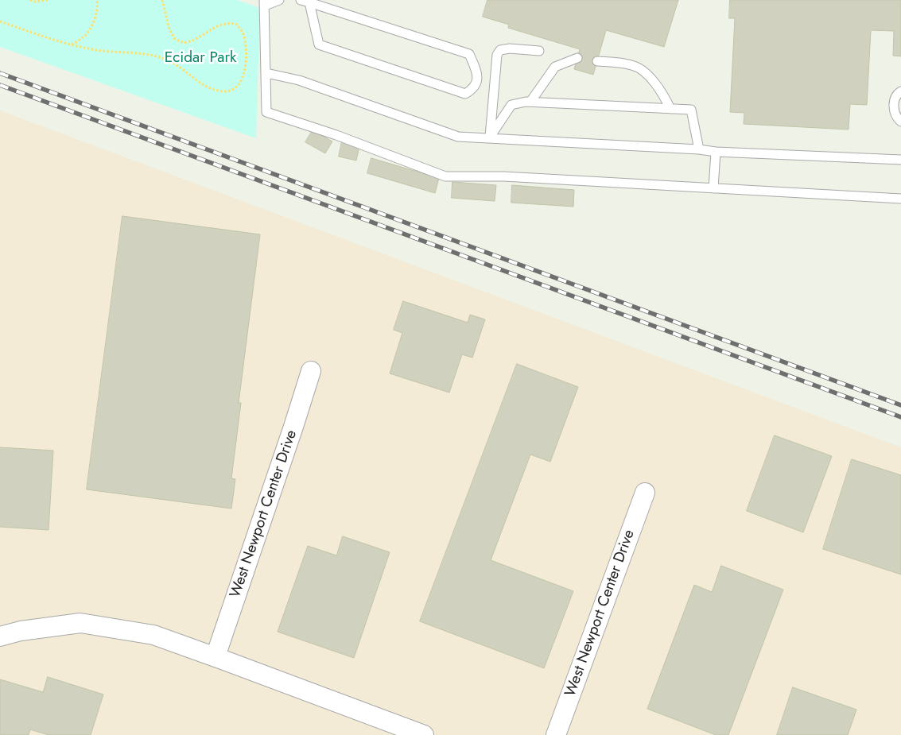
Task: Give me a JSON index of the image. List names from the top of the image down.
{
  "streets": {
    "street": ["West Newport Center Drive"]
  },
  "parks": ["Ecidar Park"]
}
